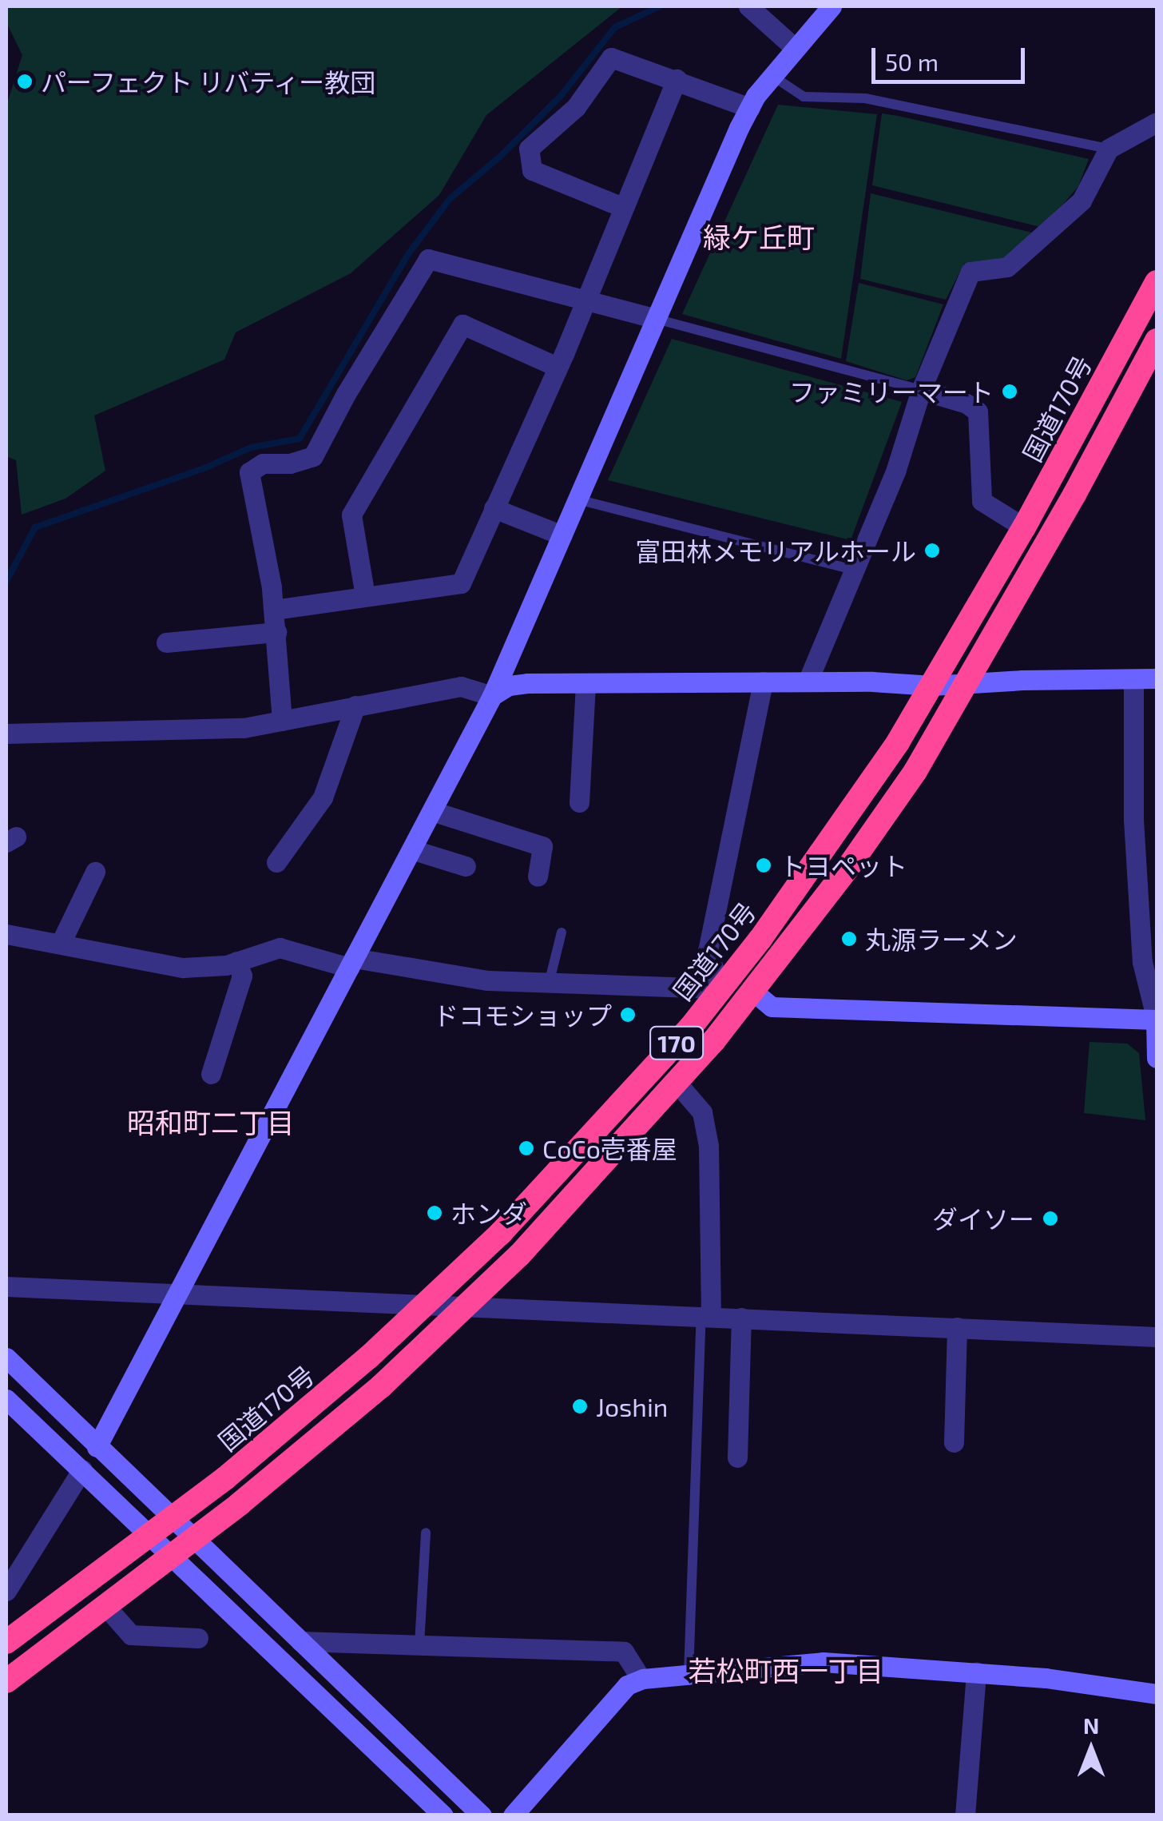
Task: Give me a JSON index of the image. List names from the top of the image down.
{
  "streets": {
    "highway": ["国道170号", "170"]
  },
  "districts": ["緑ケ丘町", "昭和町二丁目", "若松町西一丁目"],
  "places": [
    "パーフェクト リバティー教団",
    "ファミリーマート",
    "富田林メモリアルホール",
    "トヨペット",
    "丸源ラーメン",
    "ドコモショップ",
    "CoCo壱番屋",
    "ホンダ",
    "ダイソー",
    "Joshin"
  ],
  "scale_bar": "50 m",
  "north": "top"
}
